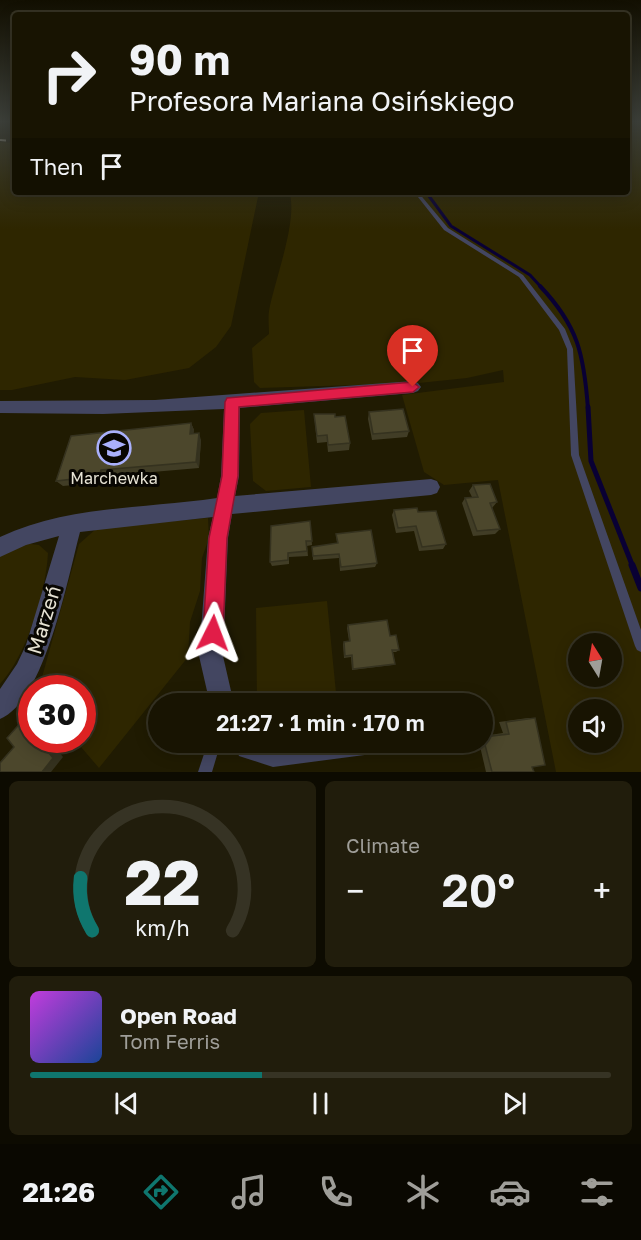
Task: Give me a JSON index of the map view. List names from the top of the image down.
{
  "streets": {
    "street": ["Marzeń"]
  },
  "places": {
    "school or university": ["Marchewka"]
  },
  "north": "top",
  "page": {
    "turn": ["90 m", "Profesora Mariana Osińskiego"],
    "then": "Then",
    "limit": "30",
    "trip": "21:27 · 1 min · 170 m",
    "tile": "Climate",
    "heat": ["−", "20°", "+"],
    "song": ["Open Road", "Tom Ferris"],
    "tabs": "21:26",
    "gauge": ["22", "km/h"]
  }
}
